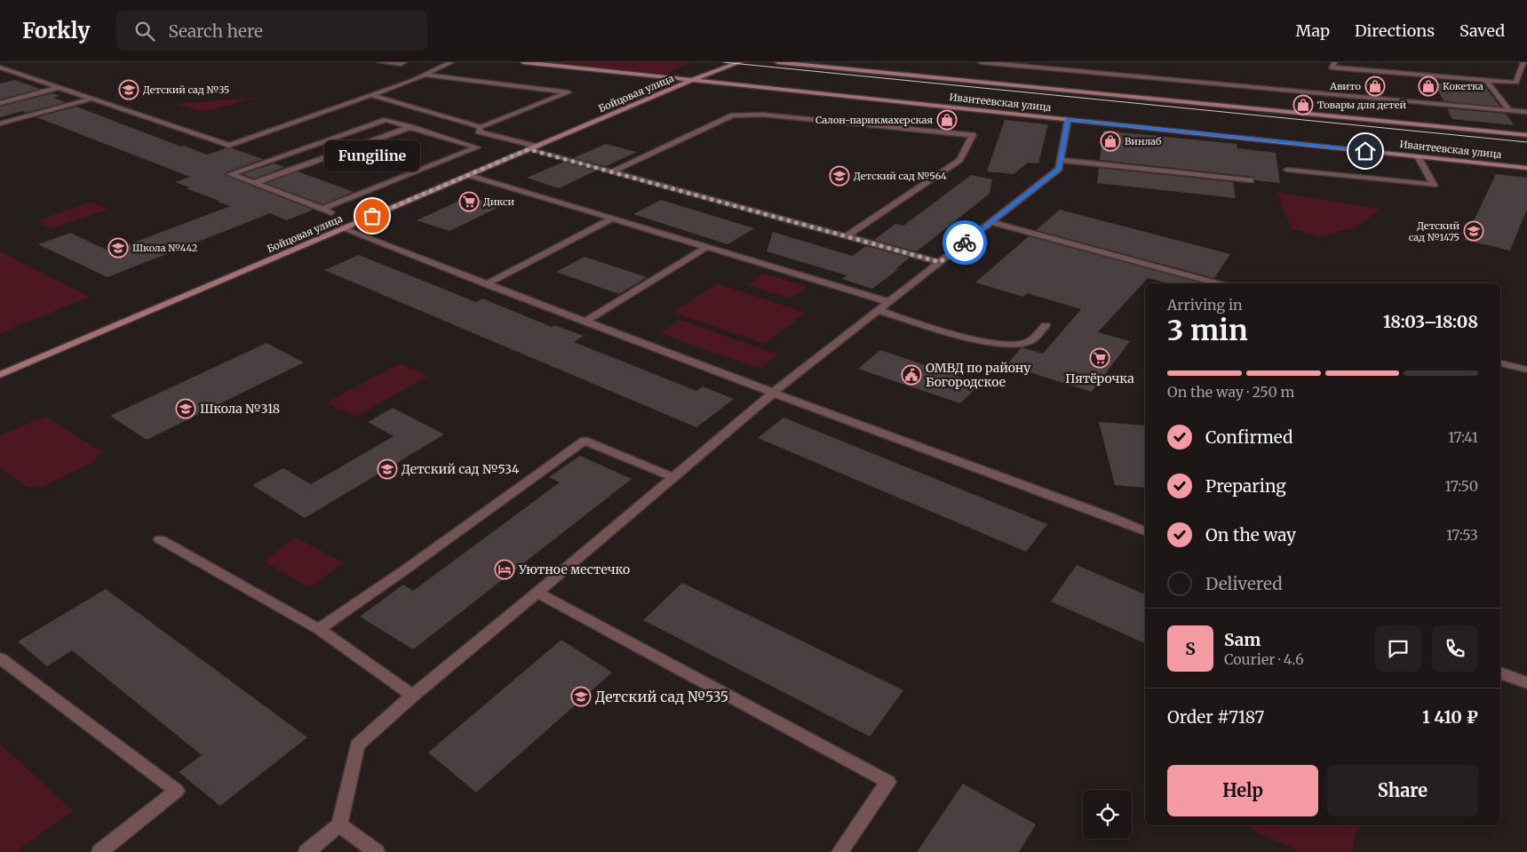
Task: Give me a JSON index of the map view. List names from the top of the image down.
{
  "streets": {
    "street": ["Бойцовая улица", "Ивантеевская улица"]
  },
  "crossings": [
    ["Бойцовая улица", "Ивантеевская улица"]
  ],
  "places": {
    "shop": [
      "Авито",
      "Кокетка",
      "Товары для детей",
      "Салон-парикмахерская",
      "Винлаб"
    ],
    "school or university": [
      "Детский сад №35",
      "Детский сад №564",
      "Детский сад №1475",
      "Школа №442",
      "Школа №318",
      "Детский сад №534",
      "Детский сад №535"
    ],
    "supermarket": ["Дикси", "Пятёрочка"],
    "other": ["Fungiline"],
    "public building": ["ОМВД по району Богородское"],
    "hotel": ["Уютное местечко"]
  },
  "page": {
    "header": "Forkly",
    "search": "Search here",
    "nav": ["Map", "Directions", "Saved"],
    "bubble": "Fungiline",
    "heading": ["3 min", "Arriving in", "18:03–18:08"],
    "panel": [
      "Sam",
      "Courier · 4.6",
      "Order #7187",
      "1 410 ₽"
    ],
    "bar": "On the way · 250 m",
    "list": [
      ["Confirmed", "17:41"],
      ["Preparing", "17:50"],
      ["On the way", "17:53"],
      "Delivered"
    ],
    "round": "S",
    "buttons": ["Help", "Share"]
  }
}
